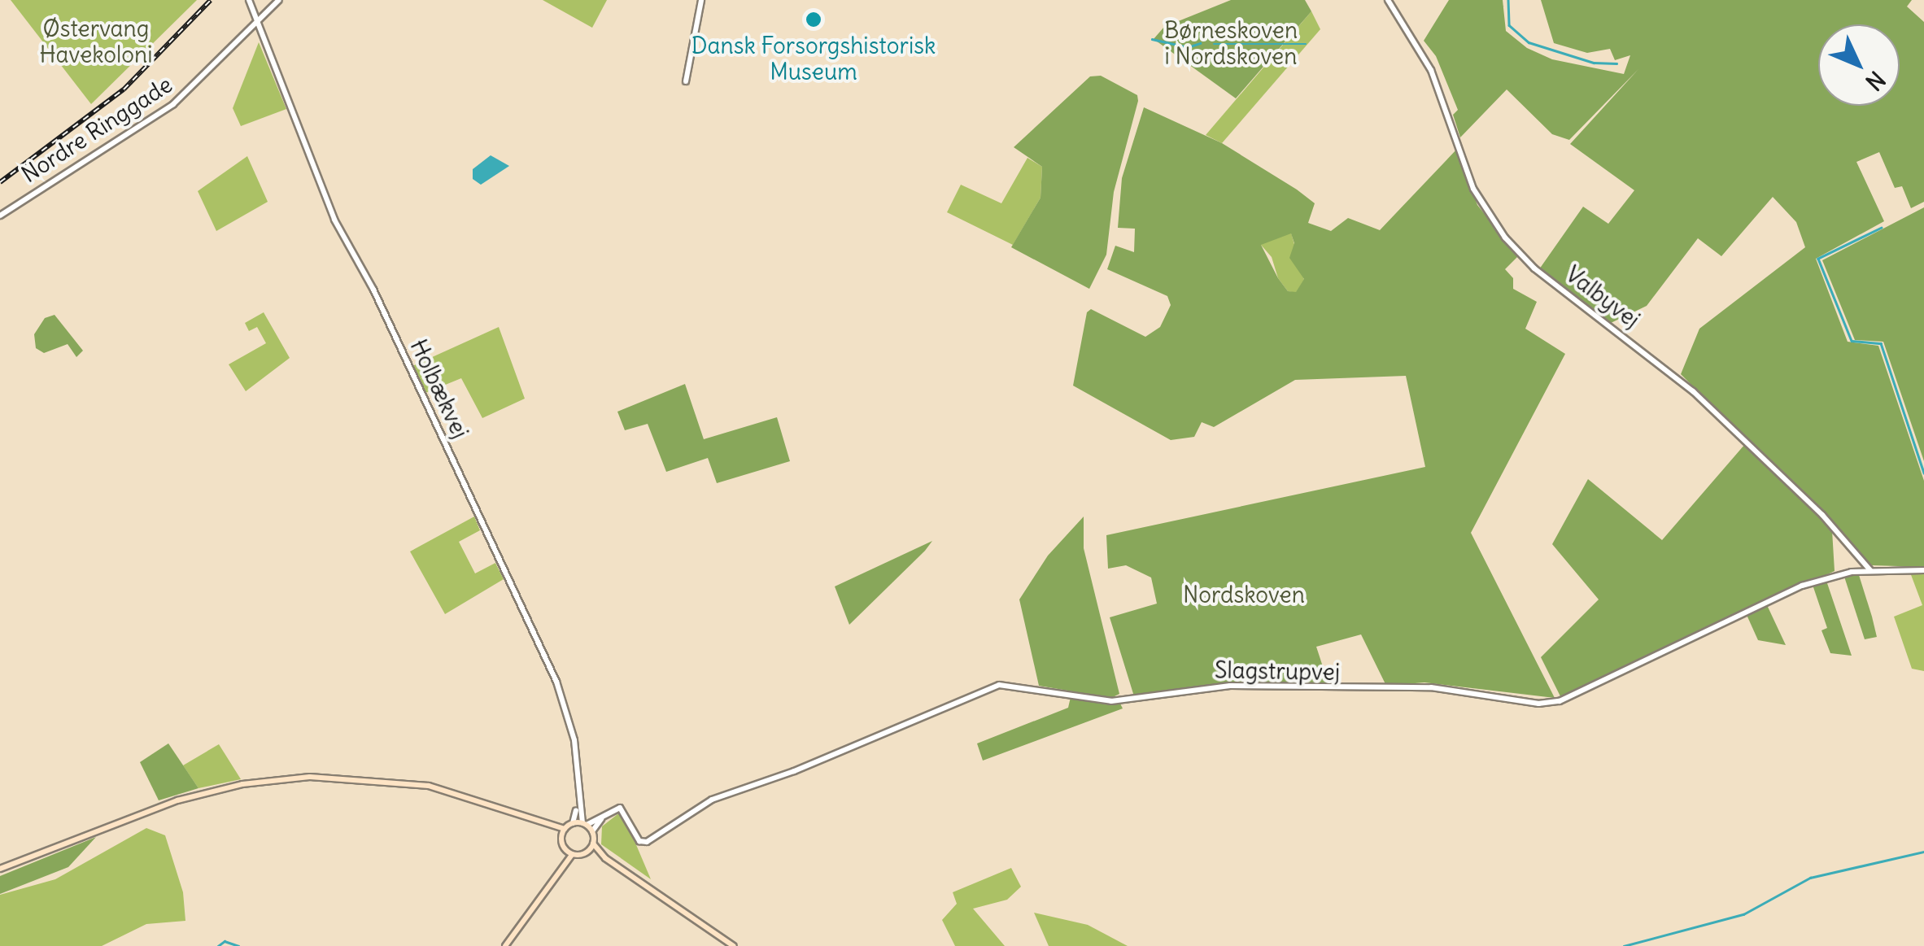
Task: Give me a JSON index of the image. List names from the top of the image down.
{
  "streets": {
    "street": [
      "Nordre Ringgade",
      "Valbyvej",
      "Holbækvej",
      "Slagstrupvej"
    ]
  },
  "crossings": [
    ["Nordre Ringgade", "Holbækvej"],
    ["Valbyvej", "Slagstrupvej"]
  ],
  "parks": ["Østervang Havekoloni", "Børneskoven i Nordskoven", "Nordskoven"],
  "places": ["Dansk Forsorgshistorisk Museum"],
  "north": "bottom right"
}
